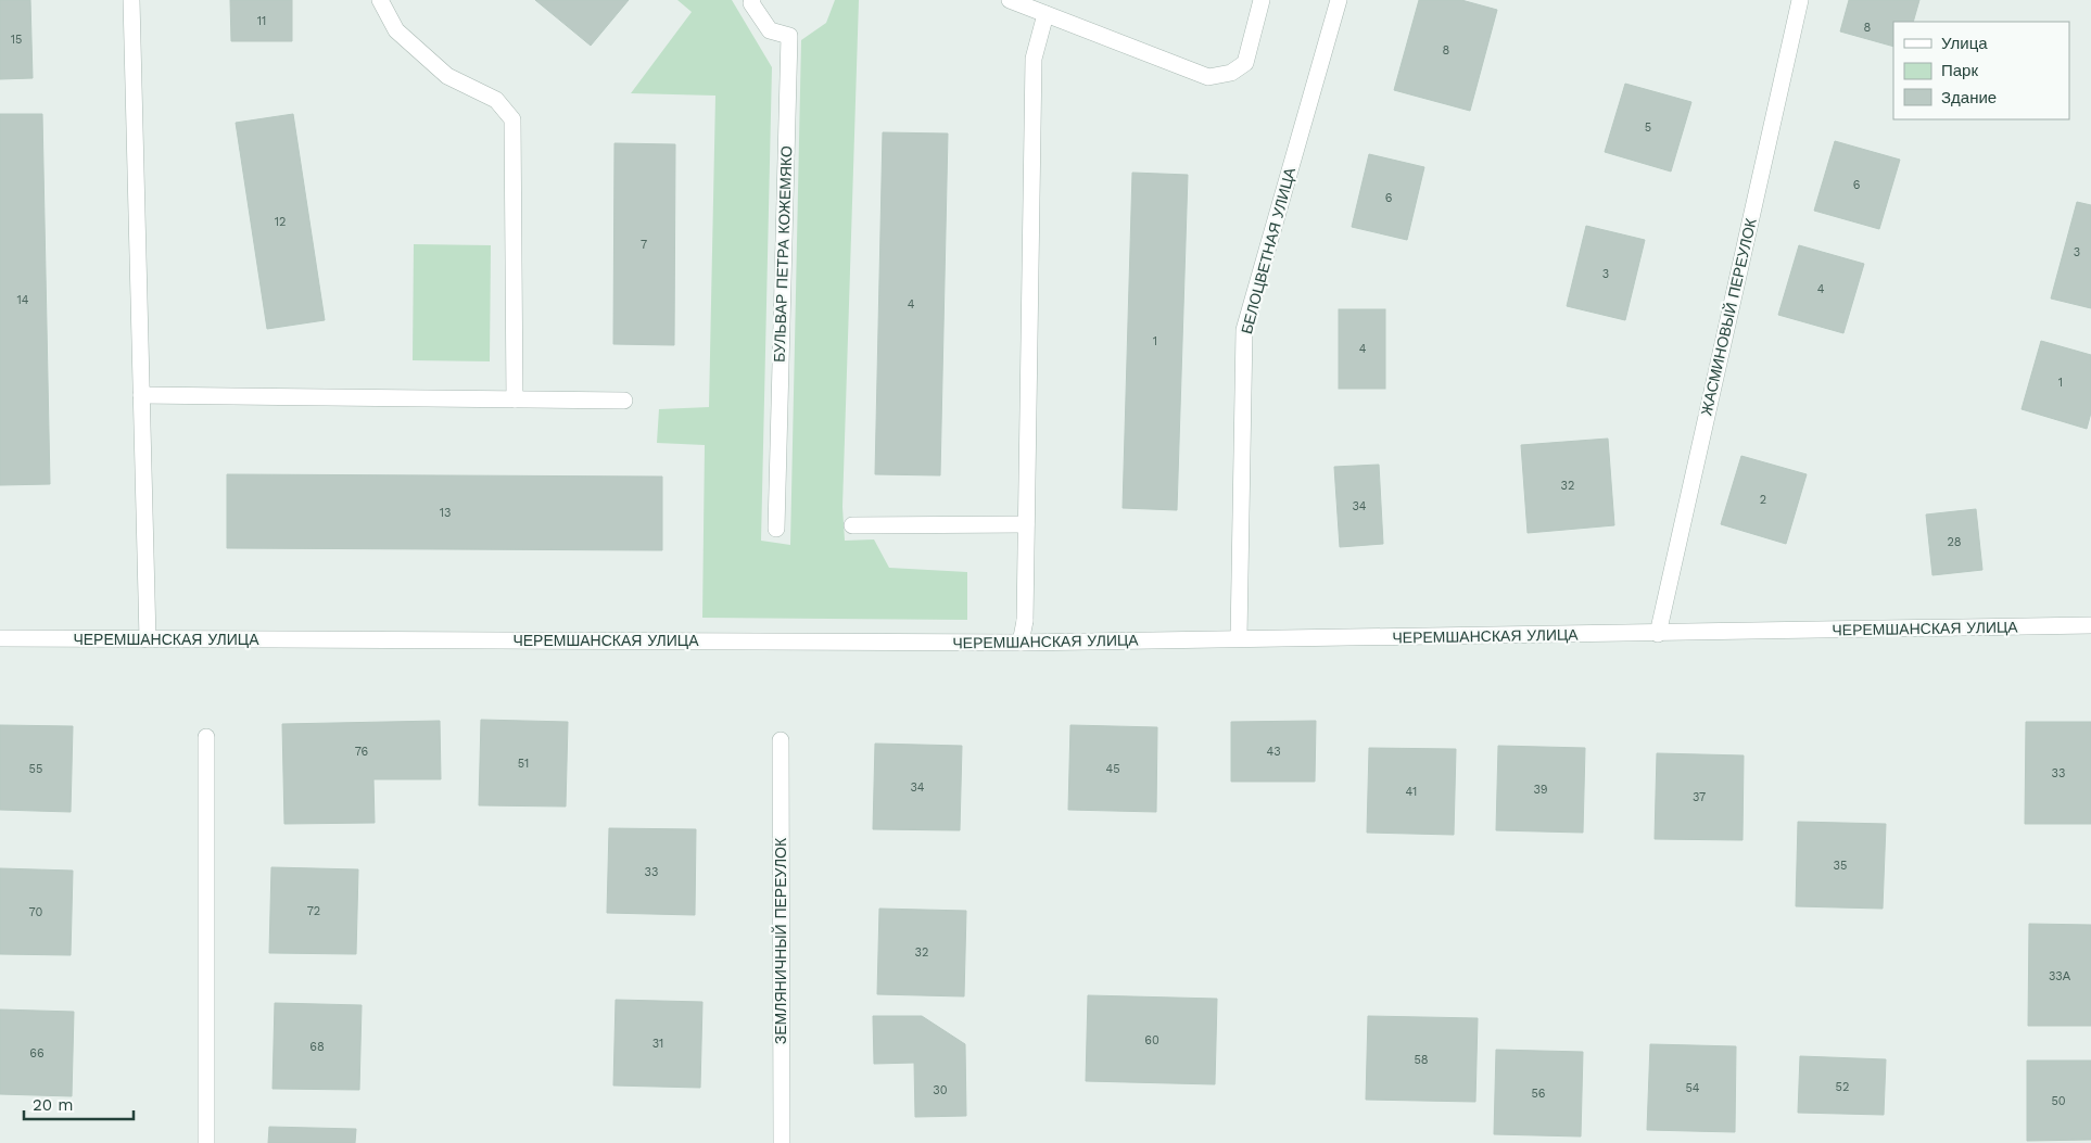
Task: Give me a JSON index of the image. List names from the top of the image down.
{
  "streets": {
    "street": [
      "БЕЛОЦВЕТНАЯ УЛИЦА",
      "БУЛЬВАР ПЕТРА КОЖЕМЯКО",
      "ЖАСМИНОВЫЙ ПЕРЕУЛОК",
      "ЧЕРЕМШАНСКАЯ УЛИЦА",
      "ЗЕМЛЯНИЧНЫЙ ПЕРЕУЛОК"
    ]
  },
  "crossings": [
    ["БЕЛОЦВЕТНАЯ УЛИЦА", "ЧЕРЕМШАНСКАЯ УЛИЦА"],
    ["ЖАСМИНОВЫЙ ПЕРЕУЛОК", "ЧЕРЕМШАНСКАЯ УЛИЦА"]
  ],
  "house_numbers": [
    "11",
    "8",
    "15",
    "8",
    "5",
    "6",
    "6",
    "12",
    "7",
    "3",
    "3",
    "4",
    "14",
    "4",
    "1",
    "4",
    "1",
    "32",
    "2",
    "34",
    "13",
    "28",
    "76",
    "43",
    "51",
    "55",
    "45",
    "33",
    "34",
    "39",
    "41",
    "37",
    "35",
    "33",
    "72",
    "70",
    "32",
    "33А",
    "60",
    "31",
    "68",
    "66",
    "58",
    "52",
    "54",
    "30",
    "56",
    "50"
  ],
  "legend": ["Улица", "Парк", "Здание"],
  "scale_bar": "20 m"
}
